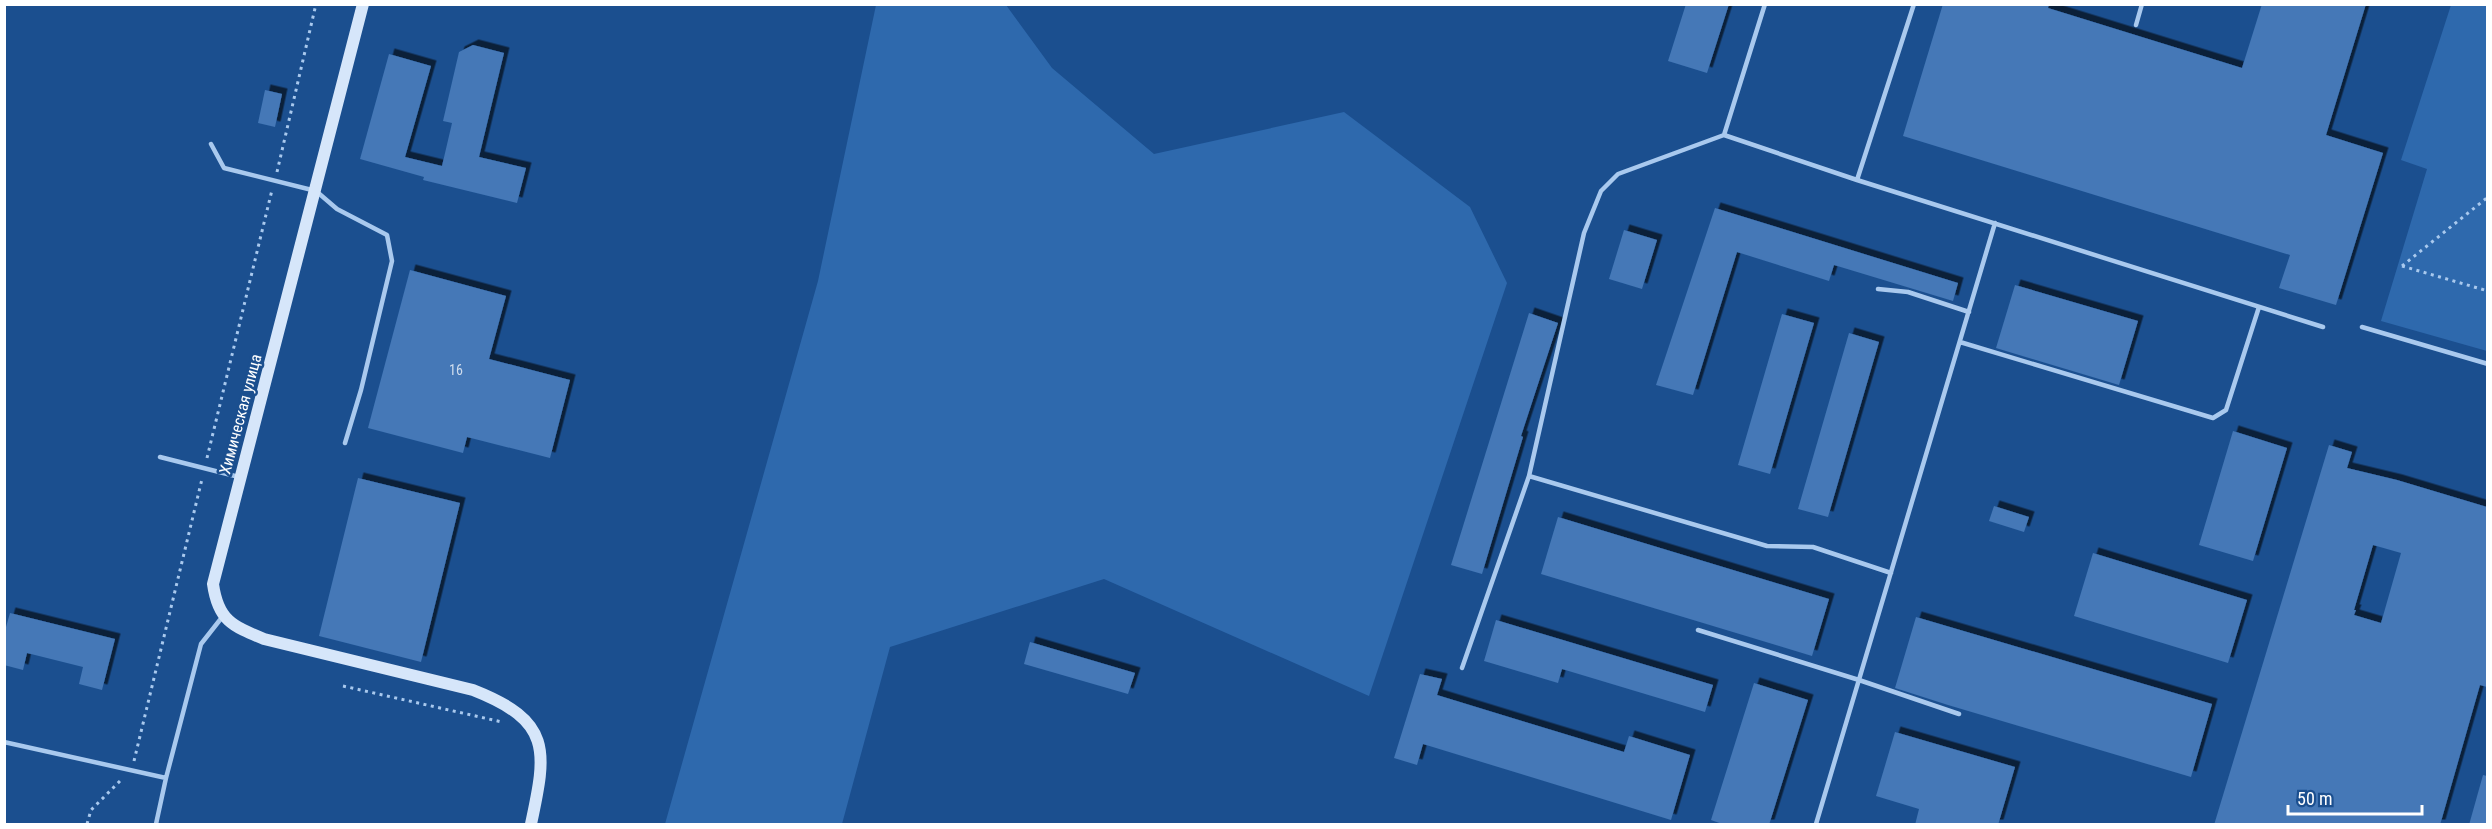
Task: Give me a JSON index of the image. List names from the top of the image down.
{
  "streets": {
    "main road": ["Химическая улица"]
  },
  "house_numbers": ["16"],
  "scale_bar": "50 m"
}
